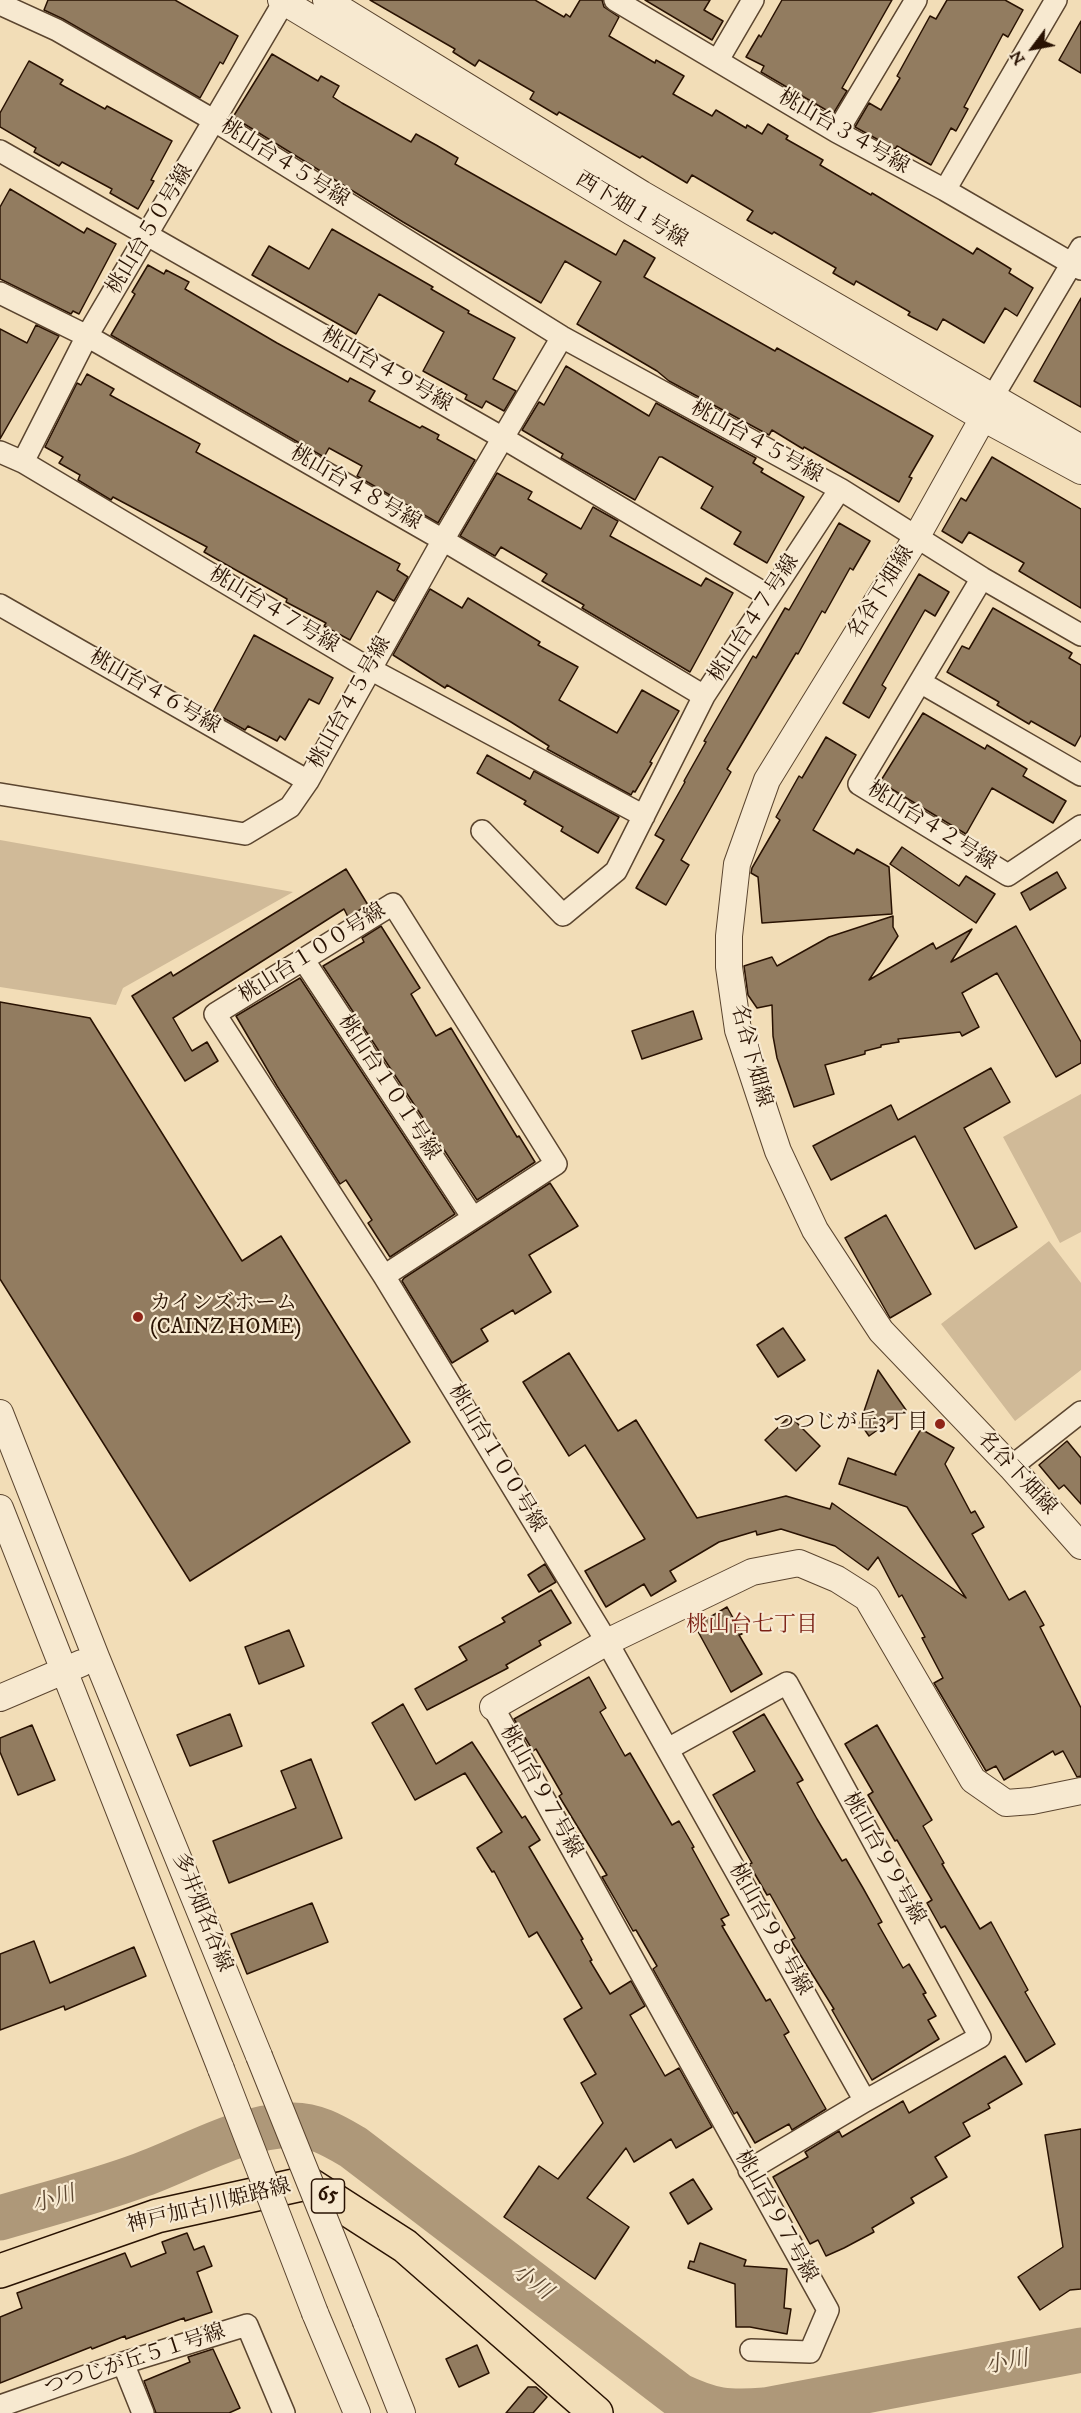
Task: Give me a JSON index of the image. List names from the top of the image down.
{
  "streets": {
    "main road": ["65", "神戸加古川姫路線"],
    "street": [
      "桃山台３４号線",
      "桃山台４５号線",
      "西下畑１号線",
      "桃山台５０号線",
      "桃山台４９号線",
      "桃山台４８号線",
      "名谷下畑線",
      "桃山台４７号線",
      "桃山台４６号線",
      "桃山台４２号線",
      "桃山台１００号線",
      "桃山台１０１号線",
      "桃山台９７号線",
      "桃山台９９号線",
      "多井畑名谷線",
      "桃山台９８号線",
      "つつじが丘５１号線"
    ]
  },
  "crossings": [
    ["桃山台４５号線", "桃山台５０号線"],
    ["桃山台４５号線", "桃山台４９号線"],
    ["桃山台４５号線", "桃山台４８号線"],
    ["桃山台４５号線", "名谷下畑線"],
    ["桃山台４５号線", "桃山台４７号線"],
    ["桃山台４５号線", "桃山台４６号線"],
    ["桃山台４５号線", "桃山台４２号線"],
    ["西下畑１号線", "桃山台５０号線"],
    ["西下畑１号線", "名谷下畑線"],
    ["桃山台５０号線", "桃山台４９号線"],
    ["桃山台５０号線", "桃山台４８号線"],
    ["桃山台５０号線", "桃山台４７号線"],
    ["桃山台４９号線", "桃山台４７号線"],
    ["桃山台４８号線", "桃山台４７号線"],
    ["桃山台１００号線", "桃山台１０１号線"],
    ["桃山台１００号線", "桃山台９７号線"],
    ["桃山台１００号線", "桃山台９８号線"],
    ["桃山台９７号線", "桃山台９８号線"],
    ["桃山台９９号線", "桃山台９８号線"]
  ],
  "districts": ["桃山台七丁目"],
  "water": ["小川"],
  "places": ["カインズホーム (CAINZ HOME)", "つつじが丘3丁目"],
  "north": "bottom left"
}
